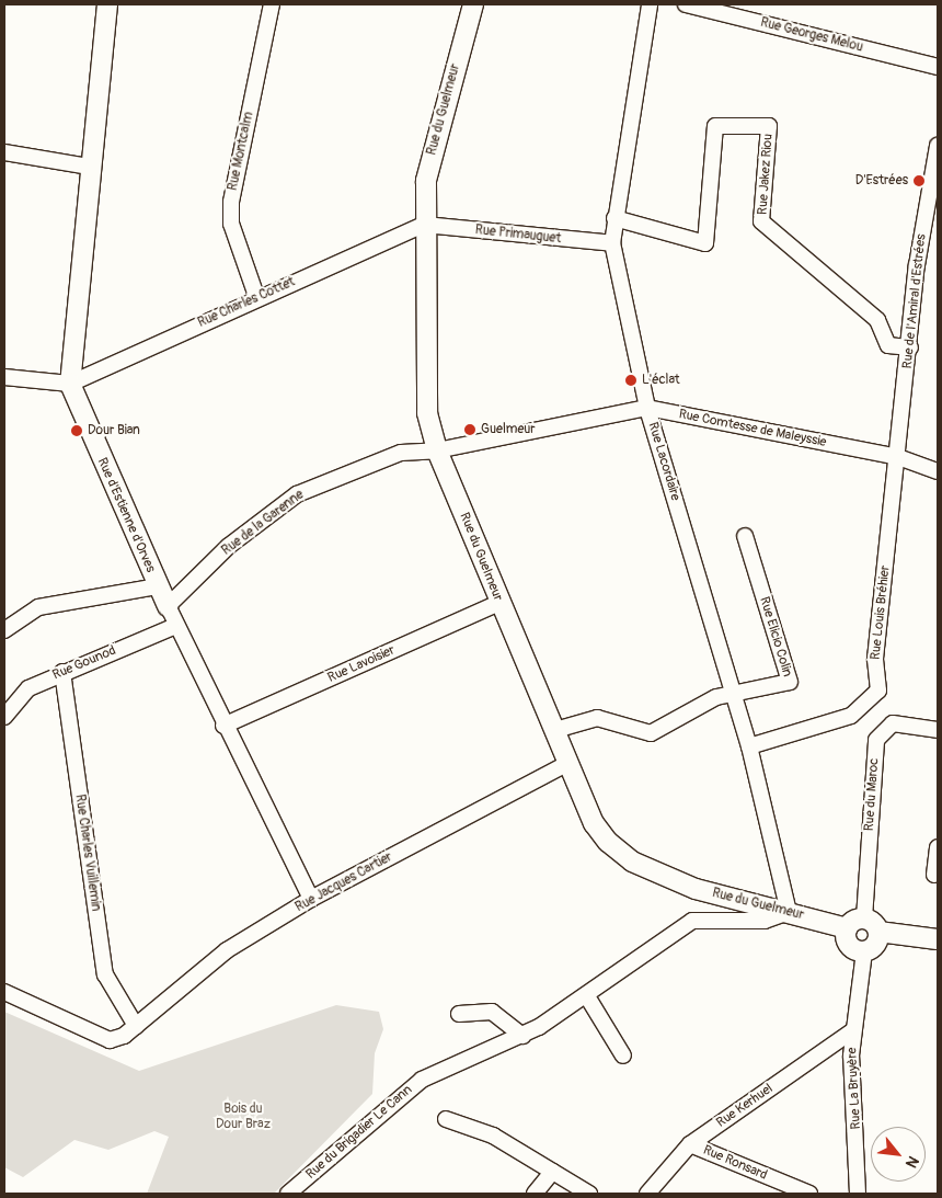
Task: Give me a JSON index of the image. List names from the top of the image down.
{
  "streets": {
    "street": [
      "Rue Georges Melou",
      "Rue du Guelmeur",
      "Rue Montcalm",
      "Rue Jakez Riou",
      "Rue Primauguet",
      "Rue de l'Amiral d'Estrées",
      "Rue Charles Cottet",
      "Rue Comtesse de Maleyssie",
      "Rue Lacordaire",
      "Rue d'Estienne d'Orves",
      "Rue de la Garenne",
      "Rue Louis Bréhier",
      "Rue Elicio Colin",
      "Rue Gounod",
      "Rue Lavoisier",
      "Rue du Maroc",
      "Rue Charles Vuillemin",
      "Rue Jacques Cartier",
      "Rue La Bruyère",
      "Rue Kerhuel",
      "Rue du Brigadier Le Cann",
      "Rue Ronsard"
    ]
  },
  "crossings": [
    ["Rue du Guelmeur", "Rue Primauguet"],
    ["Rue du Guelmeur", "Rue Charles Cottet"],
    ["Rue du Guelmeur", "Rue Comtesse de Maleyssie"],
    ["Rue du Guelmeur", "Rue Lacordaire"],
    ["Rue du Guelmeur", "Rue de la Garenne"],
    ["Rue du Guelmeur", "Rue Lavoisier"],
    ["Rue du Guelmeur", "Rue Jacques Cartier"],
    ["Rue du Guelmeur", "Rue du Brigadier Le Cann"],
    ["Rue Montcalm", "Rue Charles Cottet"],
    ["Rue Jakez Riou", "Rue de l'Amiral d'Estrées"],
    ["Rue Jakez Riou", "Rue Lacordaire"],
    ["Rue Primauguet", "Rue Charles Cottet"],
    ["Rue Primauguet", "Rue Lacordaire"],
    ["Rue de l'Amiral d'Estrées", "Rue Comtesse de Maleyssie"],
    ["Rue de l'Amiral d'Estrées", "Rue Louis Bréhier"],
    ["Rue Charles Cottet", "Rue d'Estienne d'Orves"],
    ["Rue Comtesse de Maleyssie", "Rue Lacordaire"],
    ["Rue Comtesse de Maleyssie", "Rue de la Garenne"],
    ["Rue Comtesse de Maleyssie", "Rue Louis Bréhier"],
    ["Rue Lacordaire", "Rue Louis Bréhier"],
    ["Rue Lacordaire", "Rue Elicio Colin"],
    ["Rue Lacordaire", "Rue du Brigadier Le Cann"],
    ["Rue d'Estienne d'Orves", "Rue de la Garenne"],
    ["Rue d'Estienne d'Orves", "Rue Gounod"],
    ["Rue d'Estienne d'Orves", "Rue Lavoisier"],
    ["Rue d'Estienne d'Orves", "Rue Jacques Cartier"],
    ["Rue Gounod", "Rue Charles Vuillemin"],
    ["Rue Charles Vuillemin", "Rue Jacques Cartier"],
    ["Rue La Bruyère", "Rue Kerhuel"],
    ["Rue Kerhuel", "Rue Ronsard"]
  ],
  "parks": ["Bois du Dour Braz"],
  "places": [
    "D'Estrées",
    "L'éclat",
    "Guelmeur",
    "Dour Bian"
  ],
  "north": "bottom right"
}
